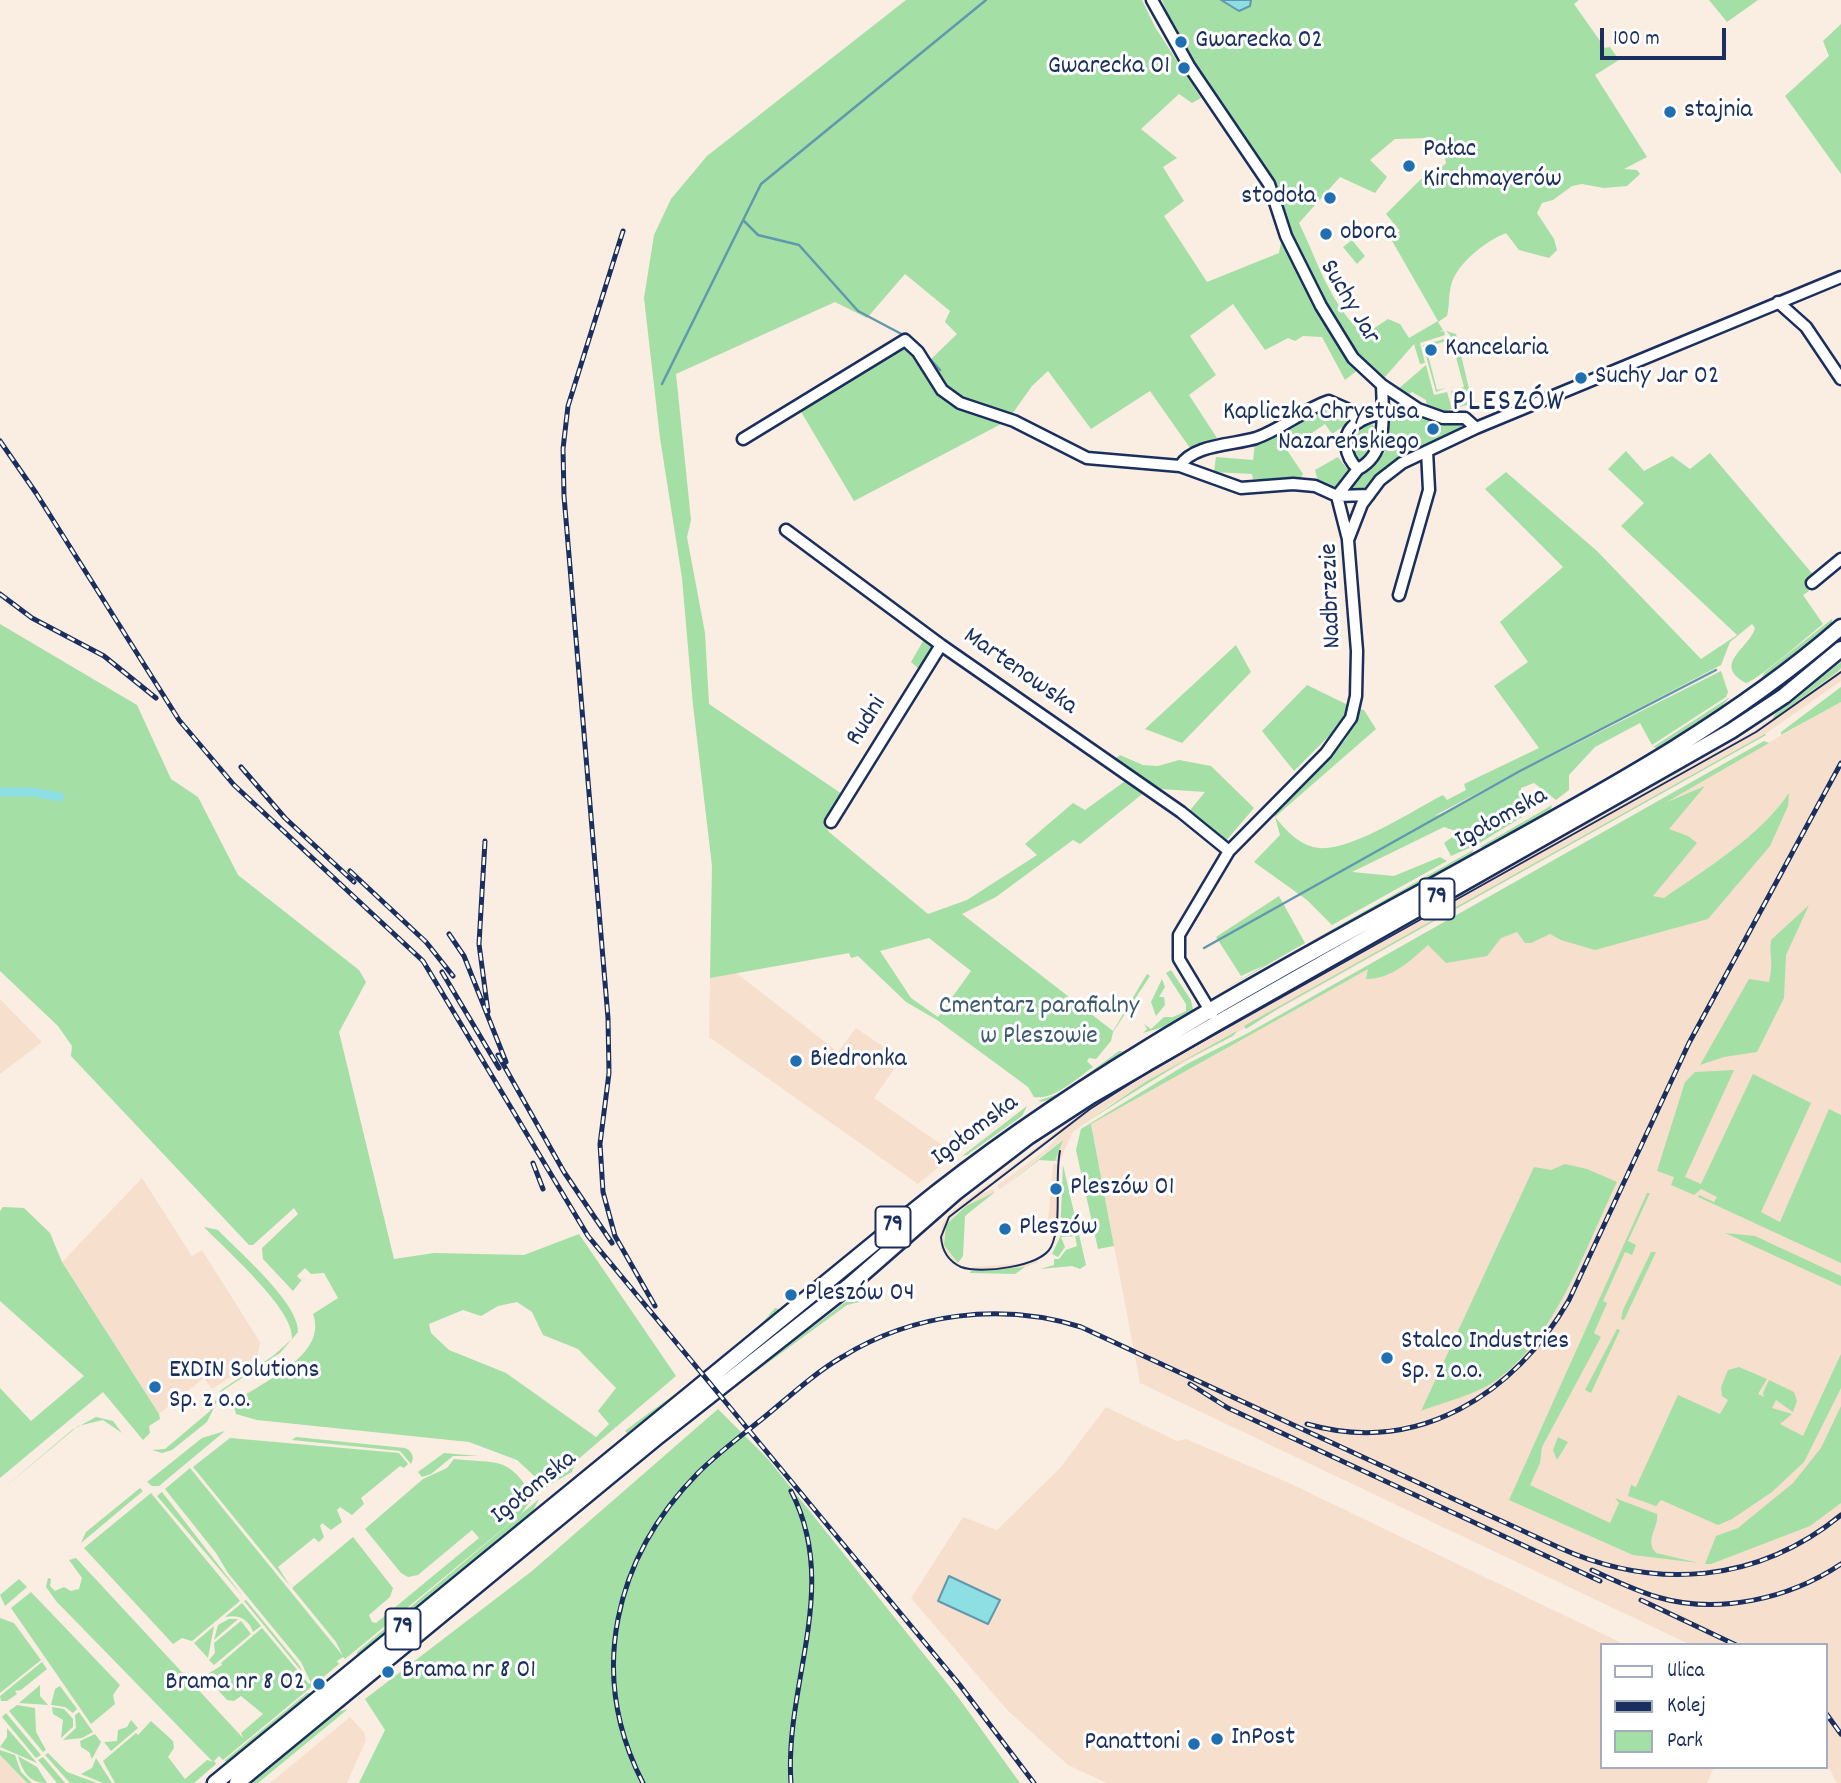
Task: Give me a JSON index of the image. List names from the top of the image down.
{
  "streets": {
    "main road": ["Igołomska", "79"],
    "street": [
      "Suchy Jar",
      "Nadbrzezie",
      "Martenowska",
      "Rudni"
    ]
  },
  "crossings": [
    ["Suchy Jar", "Nadbrzezie"],
    ["Nadbrzezie", "Martenowska"],
    ["Nadbrzezie", "Igołomska"],
    ["Martenowska", "Rudni"]
  ],
  "districts": ["PLESZÓW"],
  "parks": ["Cmentarz parafialny w Pleszowie"],
  "places": [
    "Gwarecka 02",
    "Gwarecka 01",
    "stajnia",
    "Pałac Kirchmayerów",
    "stodoła",
    "obora",
    "Kancelaria",
    "Suchy Jar 02",
    "Kapliczka Chrystusa Nazareńskiego",
    "Biedronka",
    "Pleszów 01",
    "Pleszów",
    "Pleszów 04",
    "Stalco Industries Sp. z o.o.",
    "EXDIN Solutions Sp. z o.o.",
    "Brama nr 8 01",
    "Brama nr 8 02",
    "InPost",
    "Panattoni"
  ],
  "legend": ["Ulica", "Kolej", "Park"],
  "scale_bar": "100 m"
}
